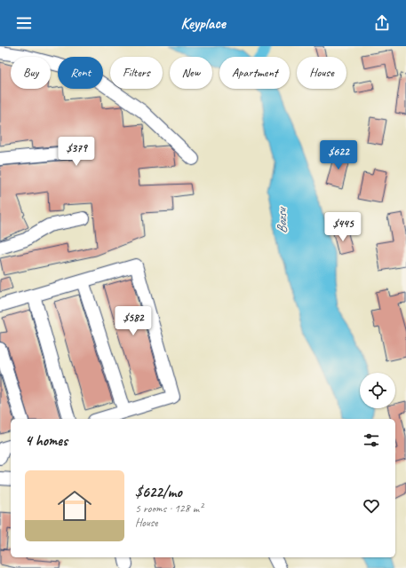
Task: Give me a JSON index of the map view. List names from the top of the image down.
{
  "water": ["Bozsu"],
  "page": {
    "header": "Keyplace",
    "chip": [
      "Buy",
      "Rent",
      "Filters",
      "New",
      "Apartment",
      "House"
    ],
    "price": [
      "$379",
      "$622",
      "$445",
      "$582"
    ],
    "heading": "4 homes",
    "list": [
      {
        "name": "$622/mo",
        "note": "5 rooms · 128 m² · House"
      }
    ]
  }
}
